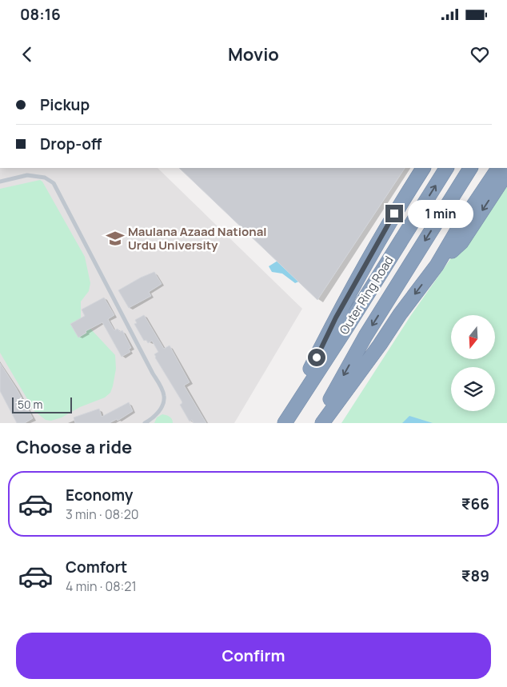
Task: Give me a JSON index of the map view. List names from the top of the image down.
{
  "streets": {
    "highway": ["Outer Ring Road"]
  },
  "places": {
    "school or university": ["Maulana Azaad National Urdu University"]
  },
  "scale_bar": "50 m",
  "north": "bottom",
  "page": {
    "status": "08:16",
    "header": "Movio",
    "banner": ["Pickup", "Drop-off"],
    "bubble": "1 min",
    "scale": "50 m",
    "heading": "Choose a ride",
    "list": [
      {
        "name": "Economy",
        "note": "3 min · 08:20",
        "value": "₹66"
      },
      {
        "name": "Comfort",
        "note": "4 min · 08:21",
        "value": "₹89"
      }
    ],
    "buttons": "Confirm"
  }
}
